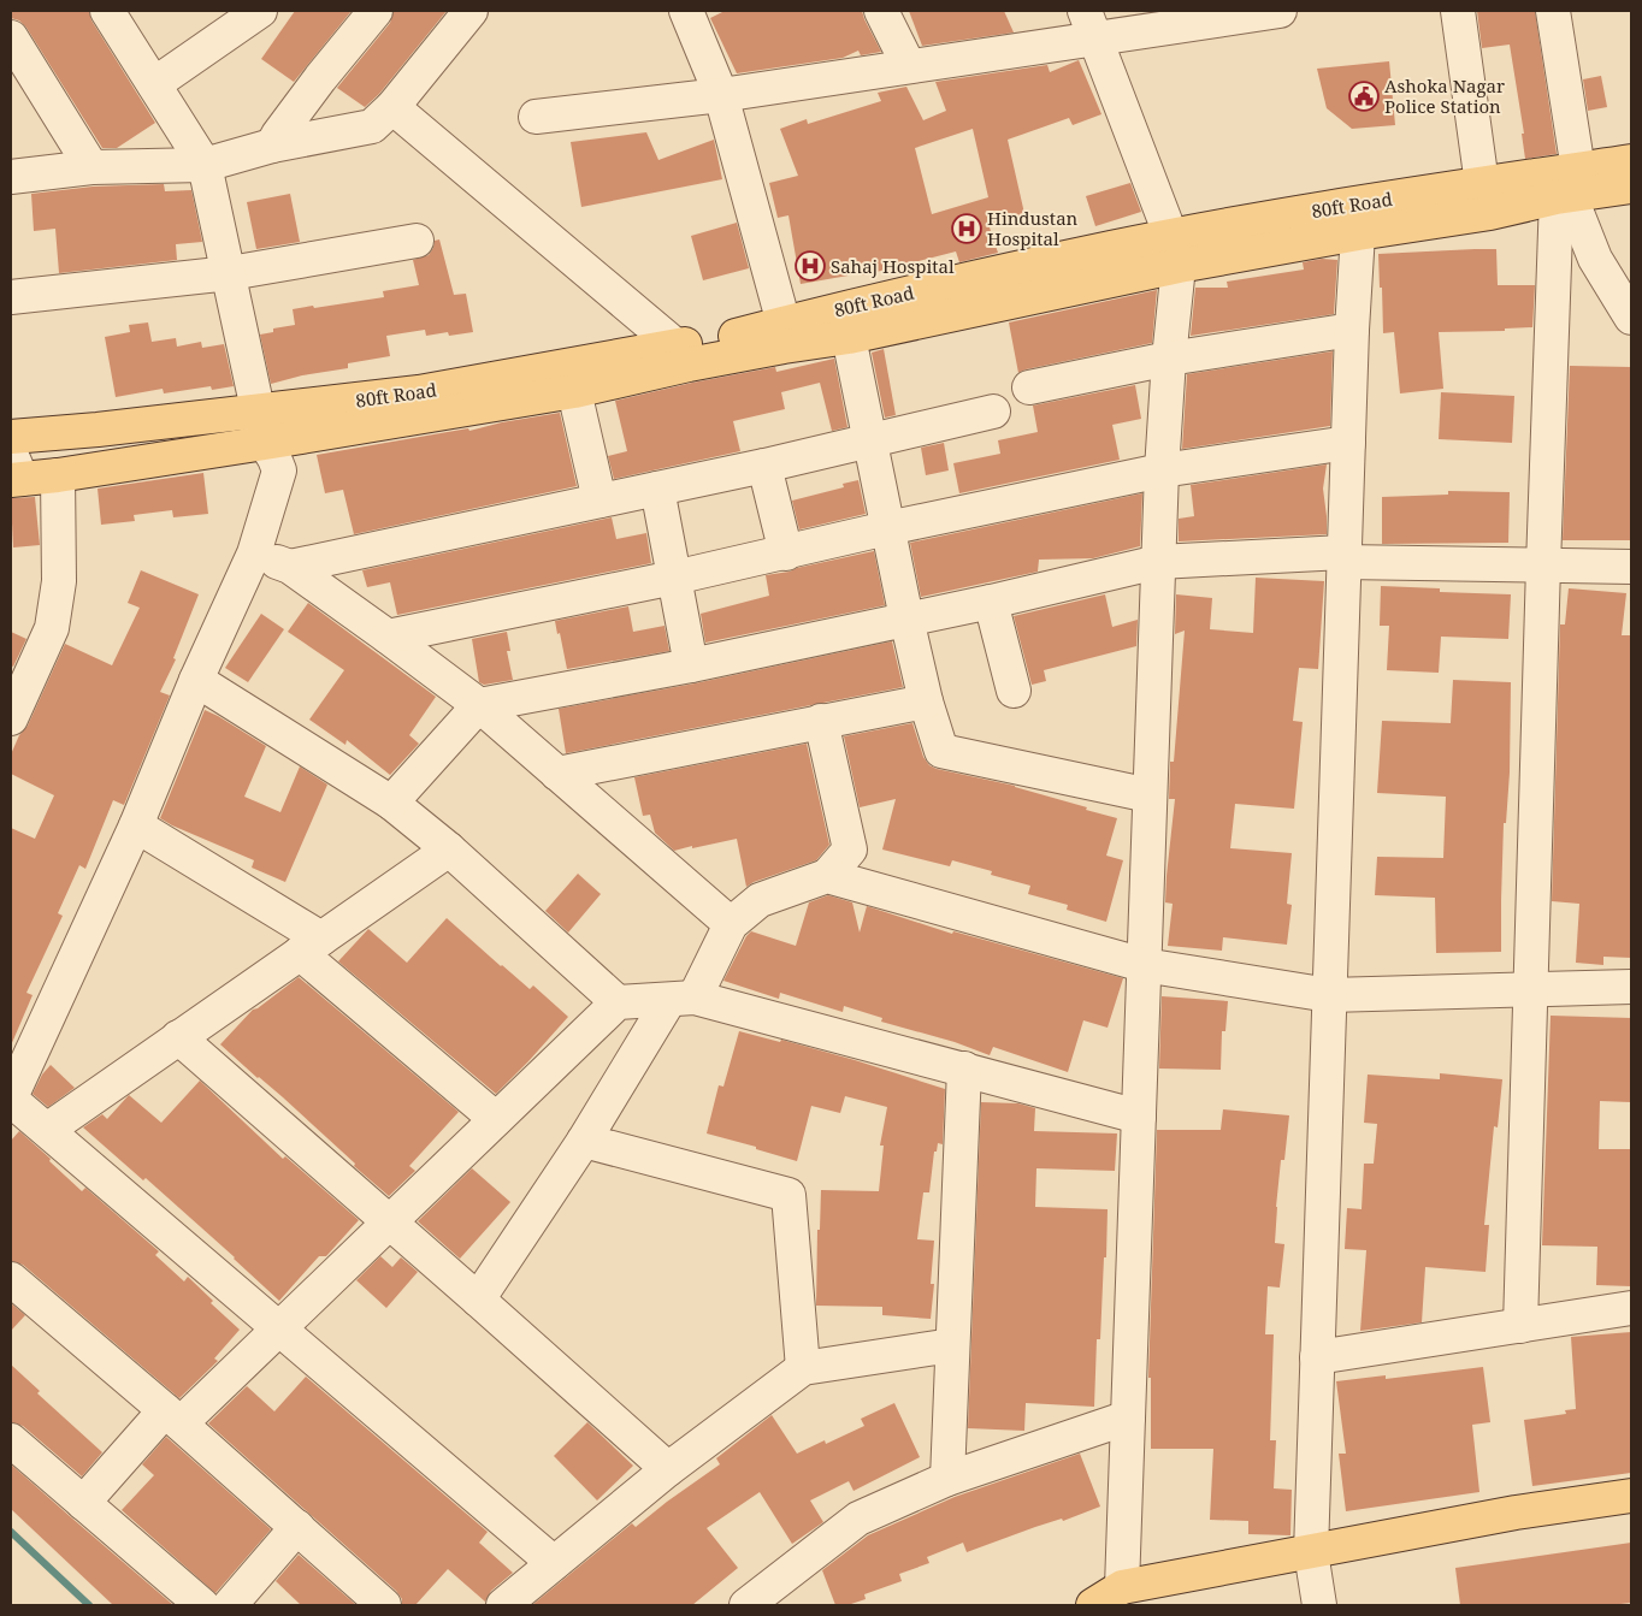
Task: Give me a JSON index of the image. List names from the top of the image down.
{
  "streets": {
    "main road": ["80ft Road"]
  },
  "places": {
    "public building": ["Ashoka Nagar Police Station"],
    "hospital": ["Hindustan Hospital", "Sahaj Hospital"]
  }
}
